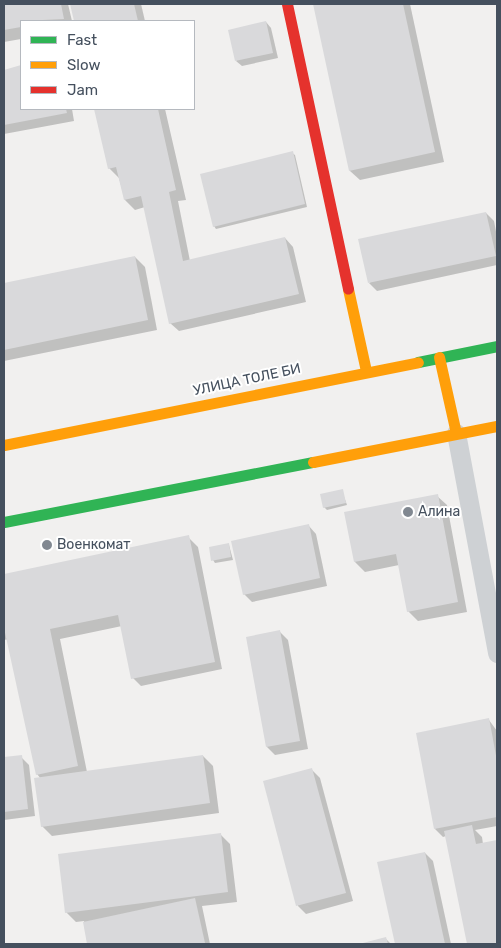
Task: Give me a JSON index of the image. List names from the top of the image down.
{
  "streets": {
    "main road": ["УЛИЦА ТОЛЕ БИ"]
  },
  "places": ["Алина", "Военкомат"],
  "legend": ["Fast", "Slow", "Jam"]
}
